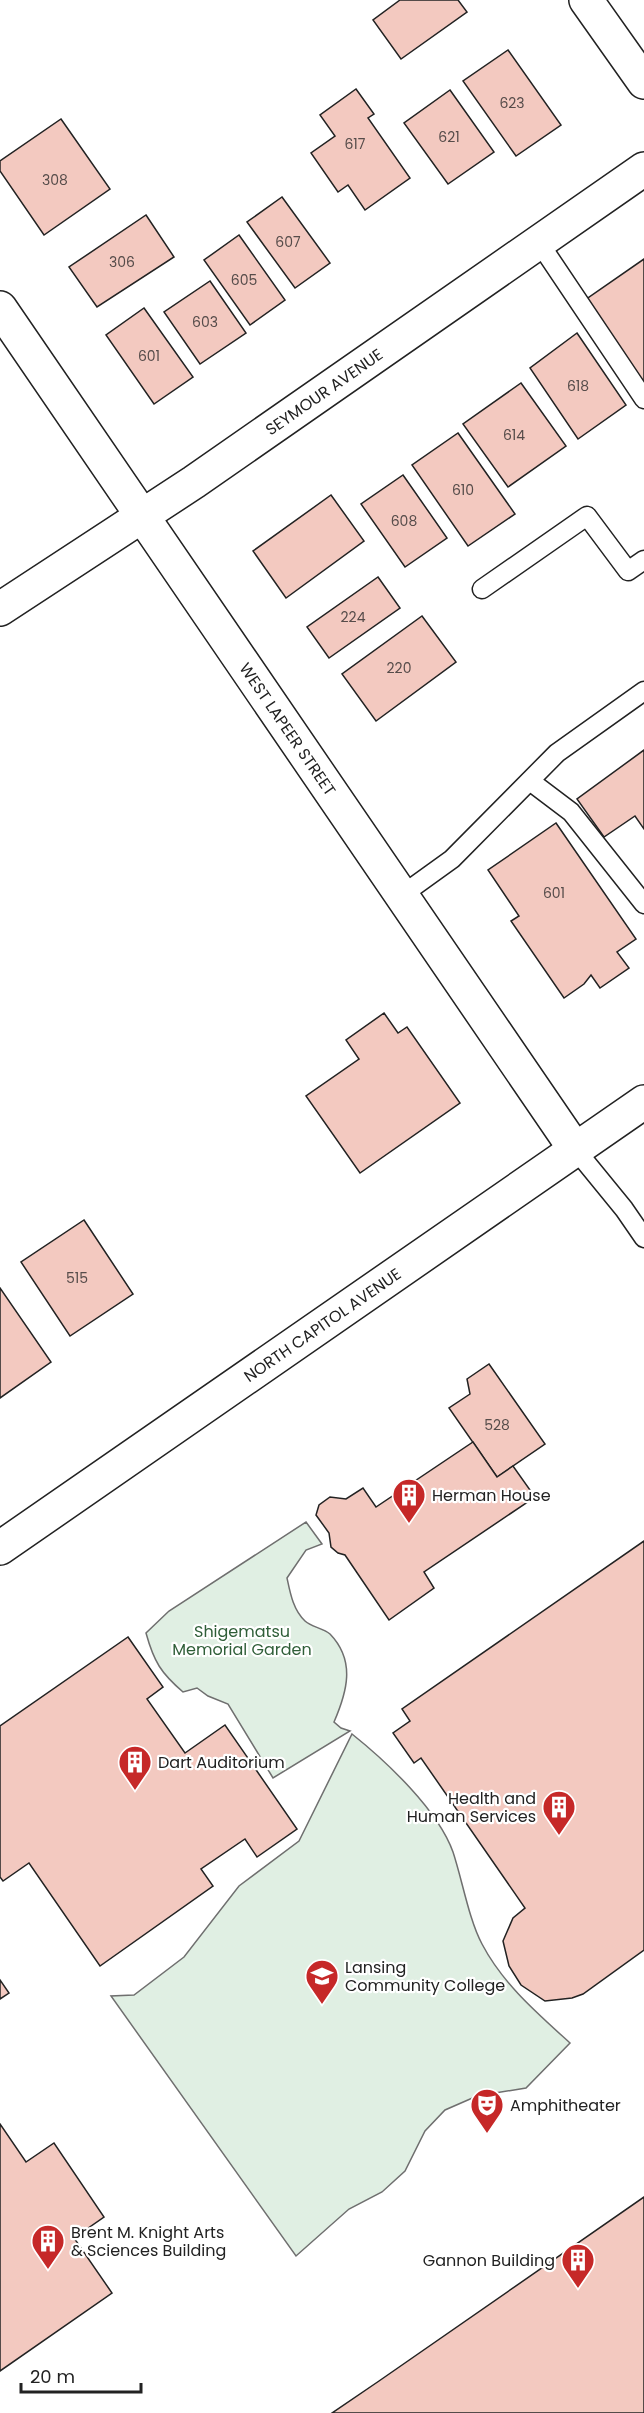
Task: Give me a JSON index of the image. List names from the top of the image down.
{
  "streets": {
    "street": ["SEYMOUR AVENUE", "WEST LAPEER STREET", "NORTH CAPITOL AVENUE"]
  },
  "crossings": [
    ["SEYMOUR AVENUE", "WEST LAPEER STREET"],
    ["WEST LAPEER STREET", "NORTH CAPITOL AVENUE"]
  ],
  "parks": ["Shigematsu Memorial Garden"],
  "places": {
    "building": [
      "Herman House",
      "Dart Auditorium",
      "Health and Human Services",
      "Brent M. Knight Arts & Sciences Building",
      "Gannon Building"
    ],
    "school or university": ["Lansing Community College"],
    "theatre": ["Amphitheater"]
  },
  "house_numbers": [
    "623",
    "621",
    "617",
    "308",
    "607",
    "306",
    "605",
    "603",
    "601",
    "618",
    "614",
    "610",
    "608",
    "224",
    "220",
    "601",
    "515",
    "528"
  ],
  "scale_bar": "20 m"
}
